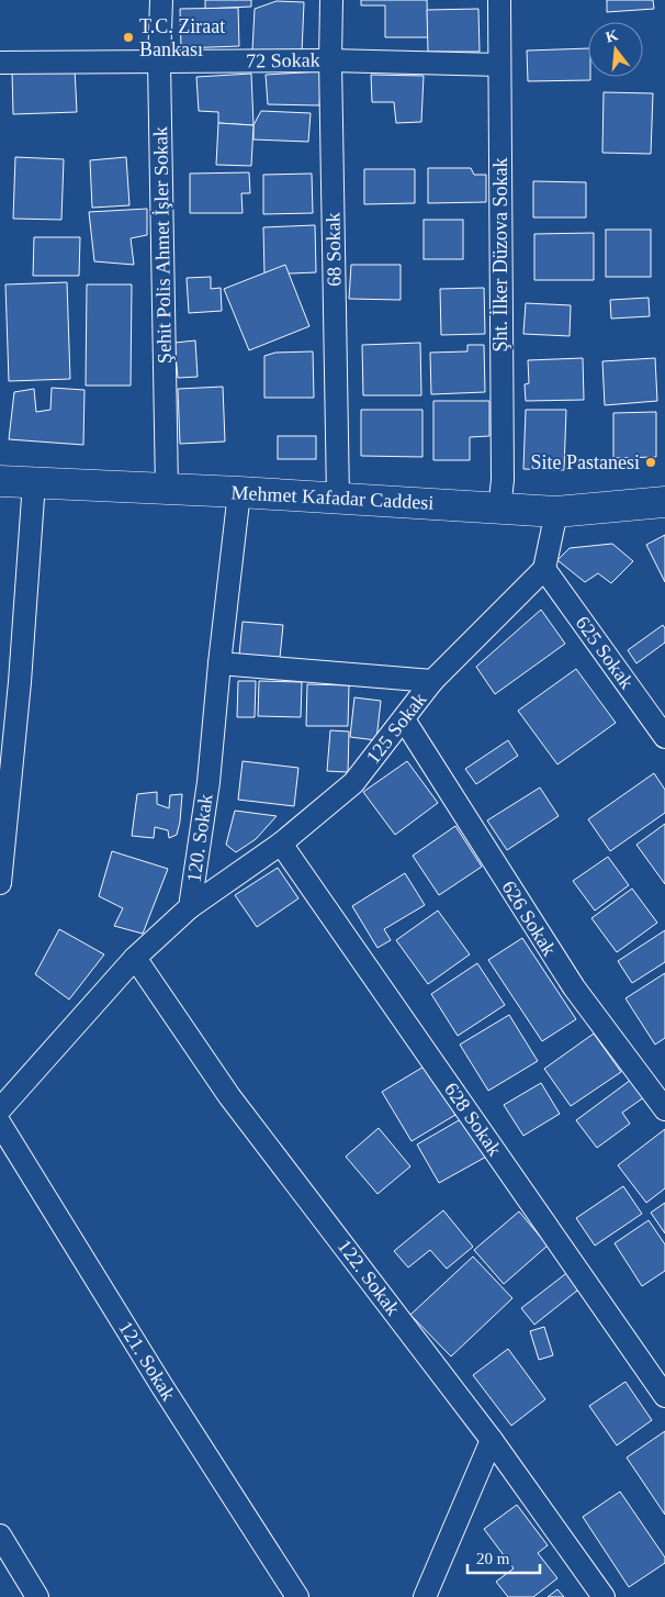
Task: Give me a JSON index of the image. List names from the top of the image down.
{
  "streets": {
    "main road": ["Mehmet Kafadar Caddesi"],
    "street": [
      "72 Sokak",
      "Şehit Polis Ahmet İşler Sokak",
      "68 Sokak",
      "Şht. İlker Düzova Sokak",
      "625 Sokak",
      "125 Sokak",
      "120. Sokak",
      "626 Sokak",
      "628 Sokak",
      "122. Sokak",
      "121. Sokak"
    ]
  },
  "crossings": [
    ["72 Sokak", "Şehit Polis Ahmet İşler Sokak"],
    ["72 Sokak", "68 Sokak"],
    ["72 Sokak", "Şht. İlker Düzova Sokak"],
    ["Şehit Polis Ahmet İşler Sokak", "Mehmet Kafadar Caddesi"],
    ["68 Sokak", "Mehmet Kafadar Caddesi"],
    ["Şht. İlker Düzova Sokak", "Mehmet Kafadar Caddesi"],
    ["Mehmet Kafadar Caddesi", "120. Sokak"],
    ["625 Sokak", "125 Sokak"],
    ["125 Sokak", "120. Sokak"],
    ["125 Sokak", "626 Sokak"],
    ["125 Sokak", "628 Sokak"],
    ["120. Sokak", "122. Sokak"]
  ],
  "places": ["T.C. Ziraat Bankası", "Site Pastanesi"],
  "scale_bar": "20 m",
  "north": "top"
}
